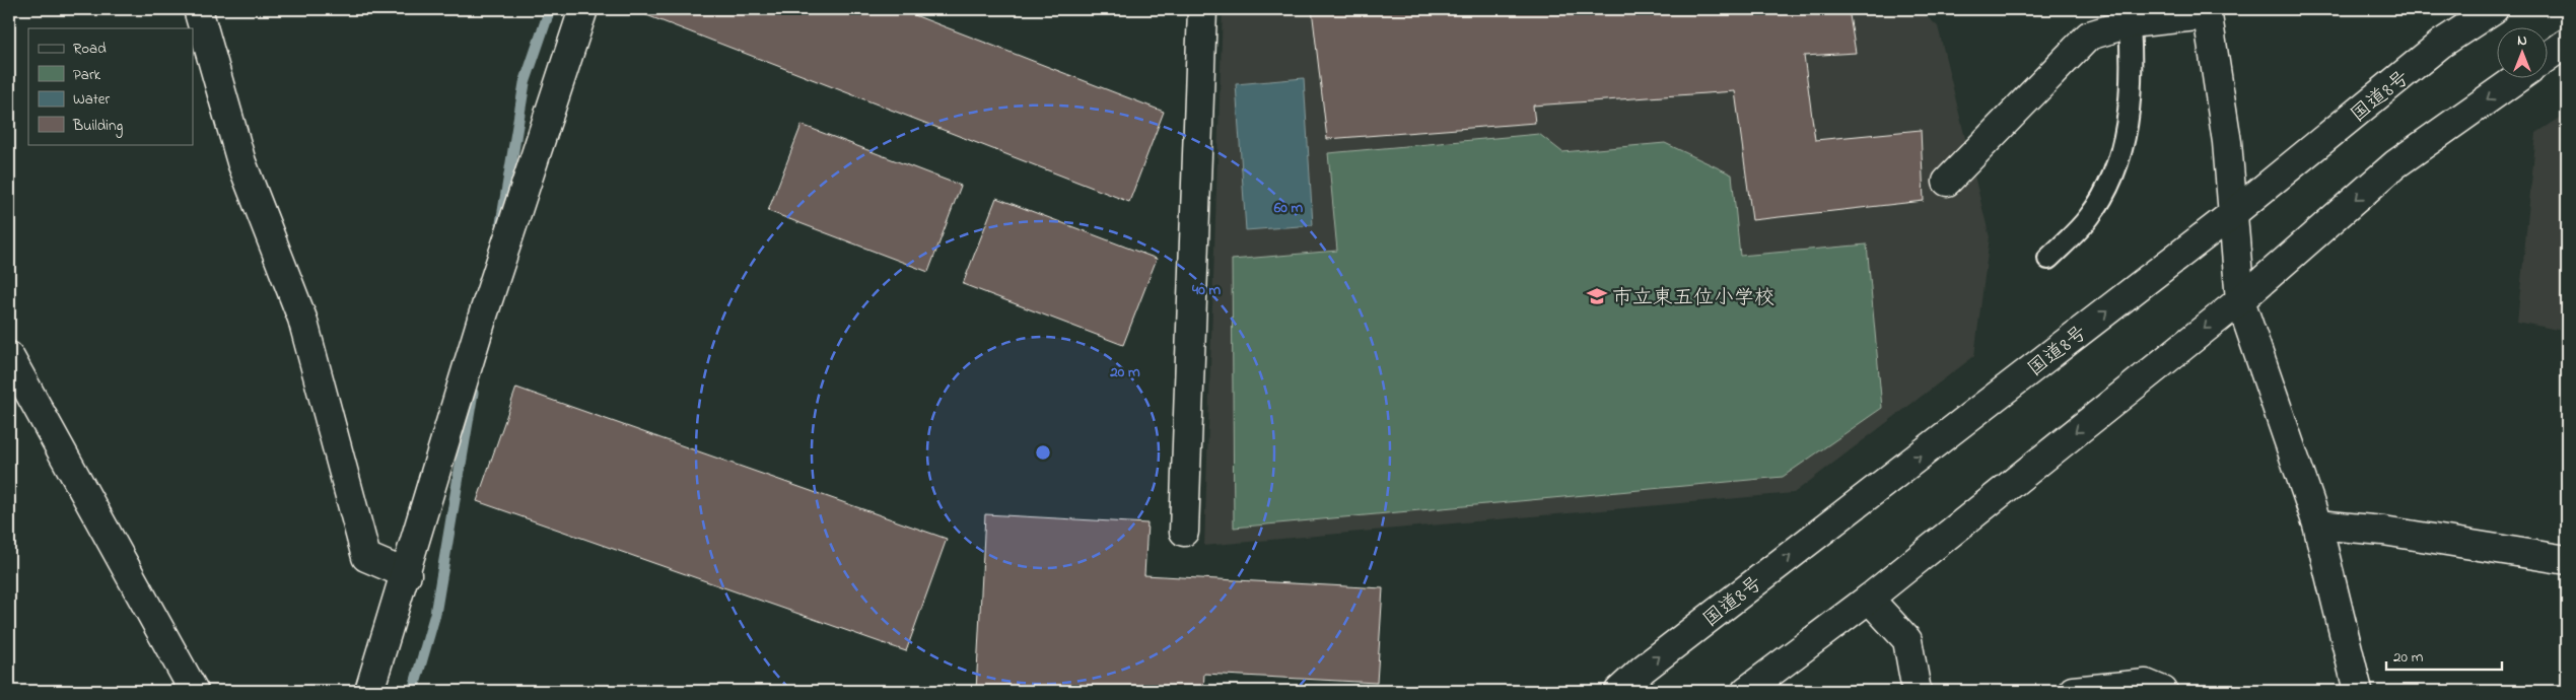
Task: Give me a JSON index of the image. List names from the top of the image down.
{
  "streets": {
    "main road": ["国道8号"]
  },
  "places": {
    "school or university": ["市立東五位小学校"]
  },
  "legend": [
    "Road",
    "Park",
    "Water",
    "Building"
  ],
  "scale_bar": "20 m",
  "north": "top",
  "rings": ["60 m", "40 m", "20 m"]
}
